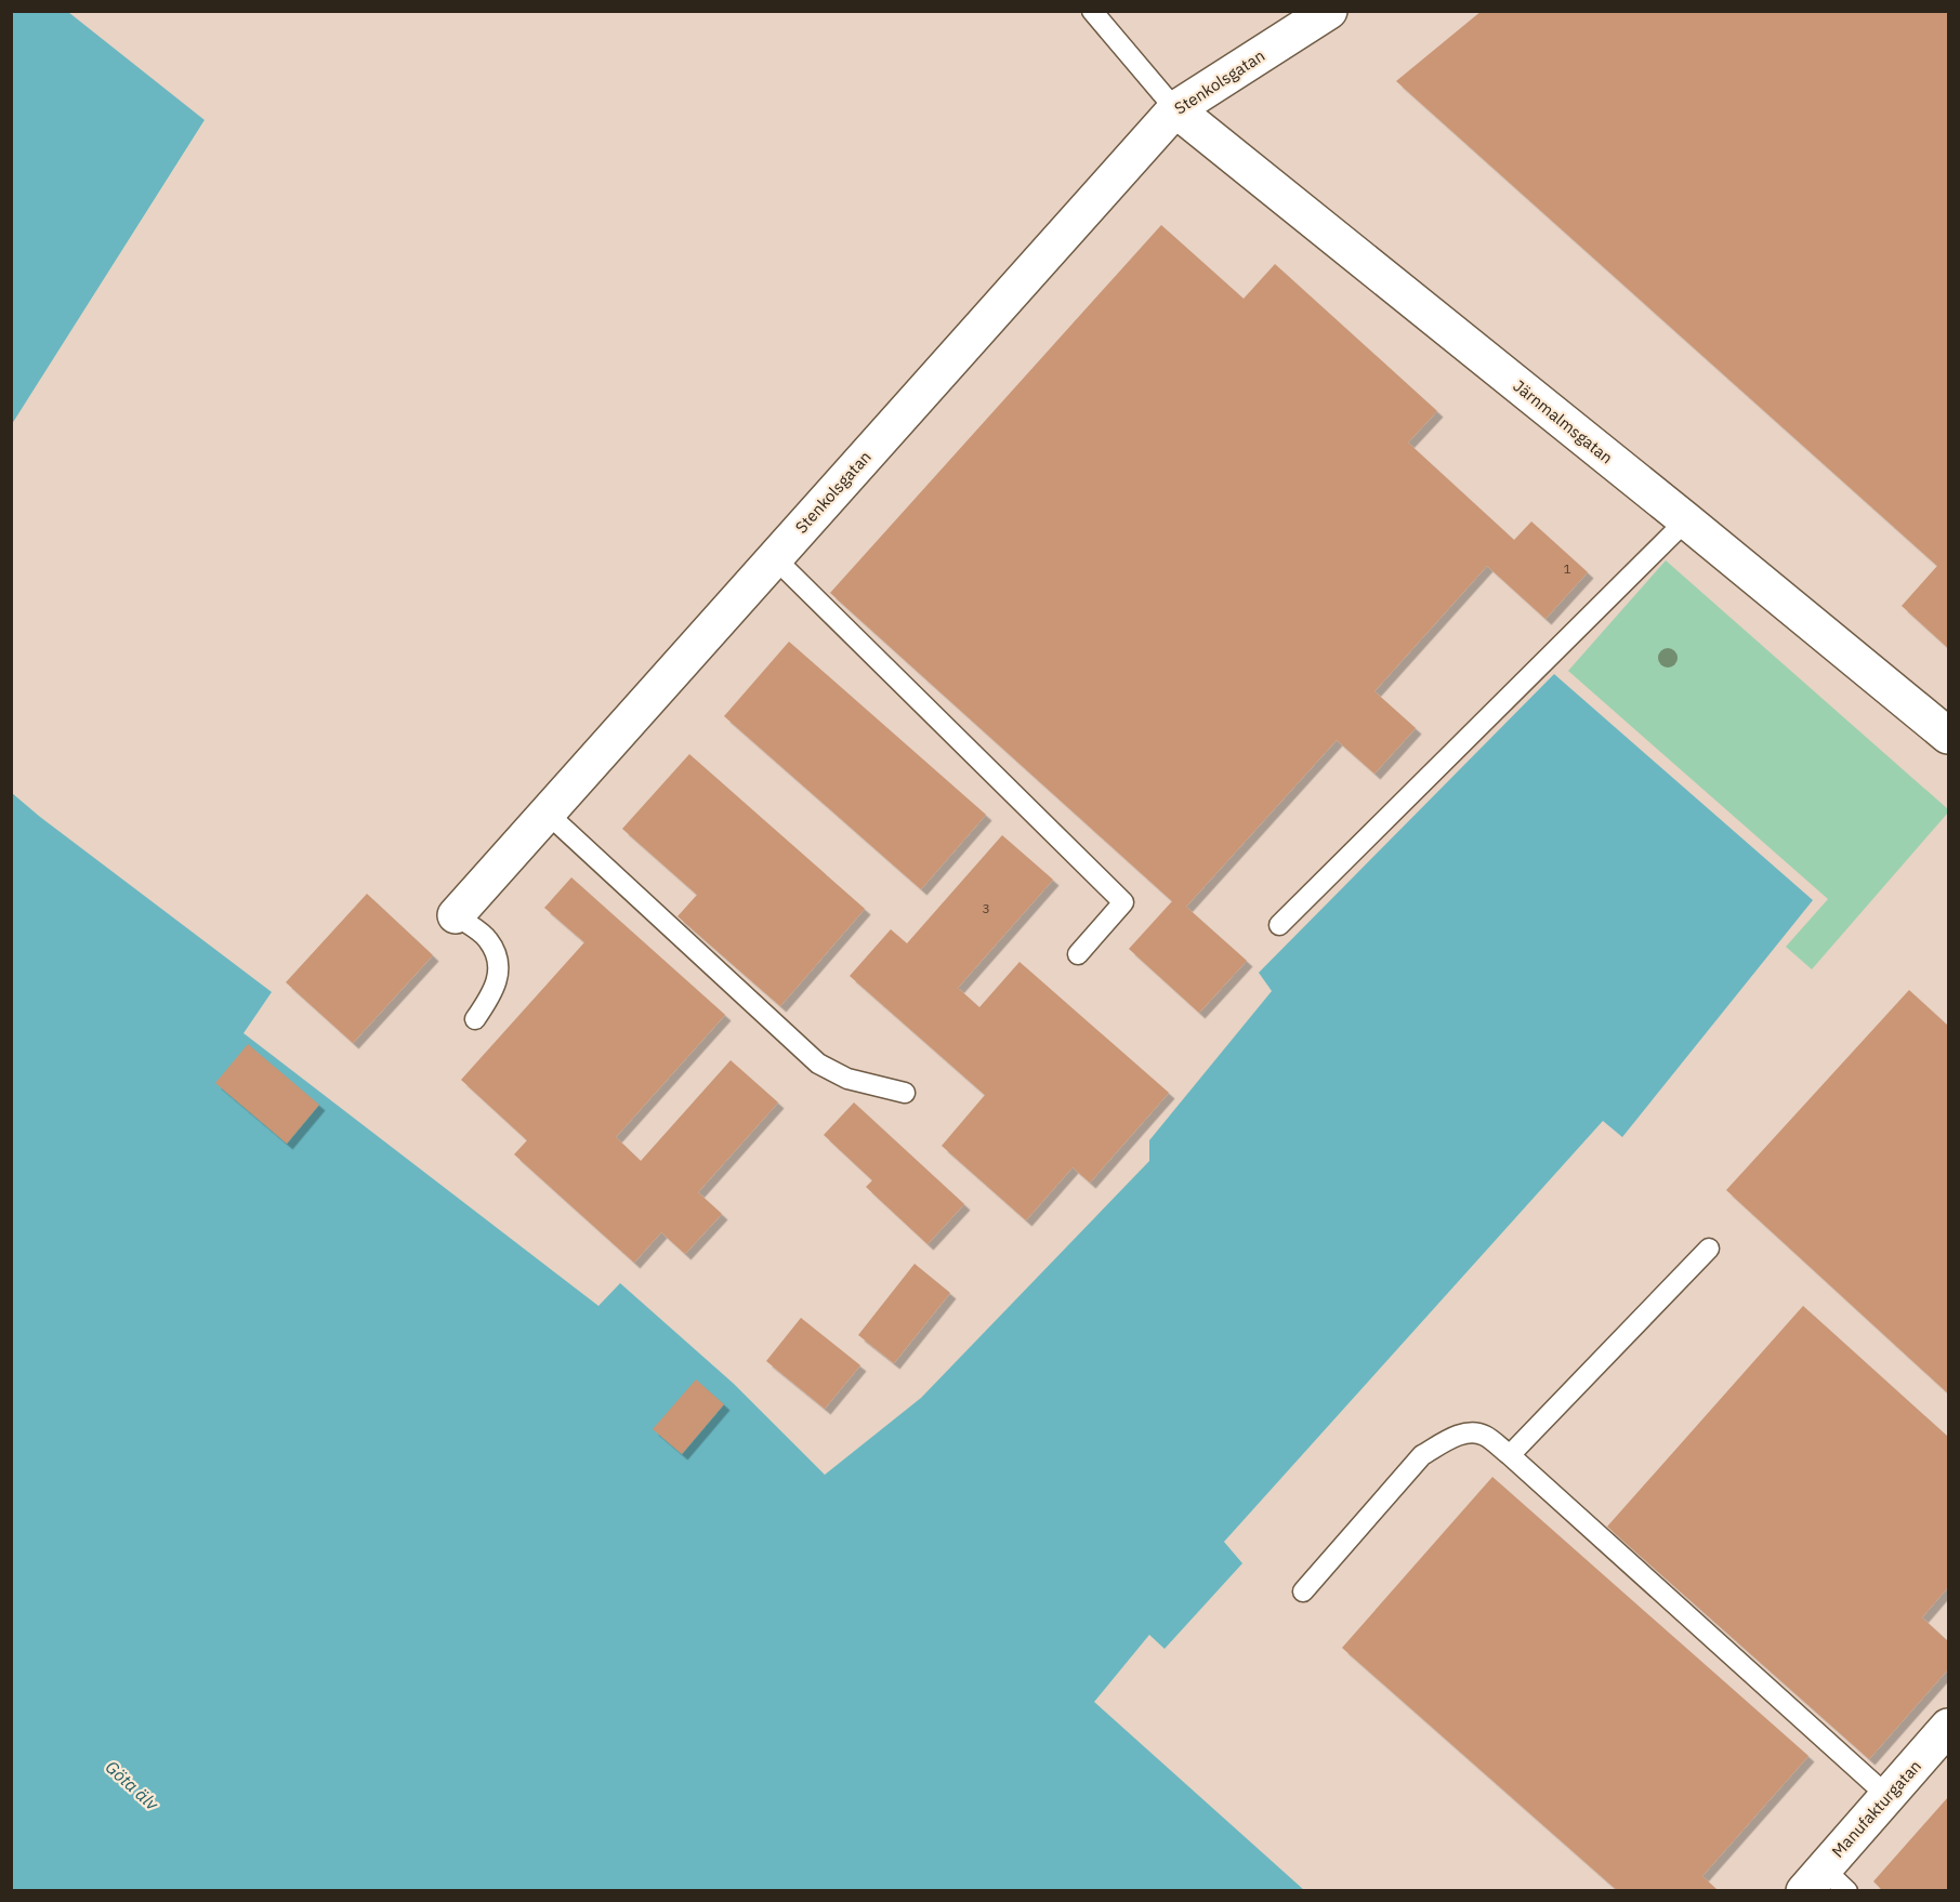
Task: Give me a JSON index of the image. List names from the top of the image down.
{
  "streets": {
    "street": ["Stenkolsgatan", "Järnmalmsgatan", "Manufakturgatan"]
  },
  "crossings": [
    ["Stenkolsgatan", "Järnmalmsgatan"]
  ],
  "water": ["Göta älv"],
  "house_numbers": ["1", "3"]
}
